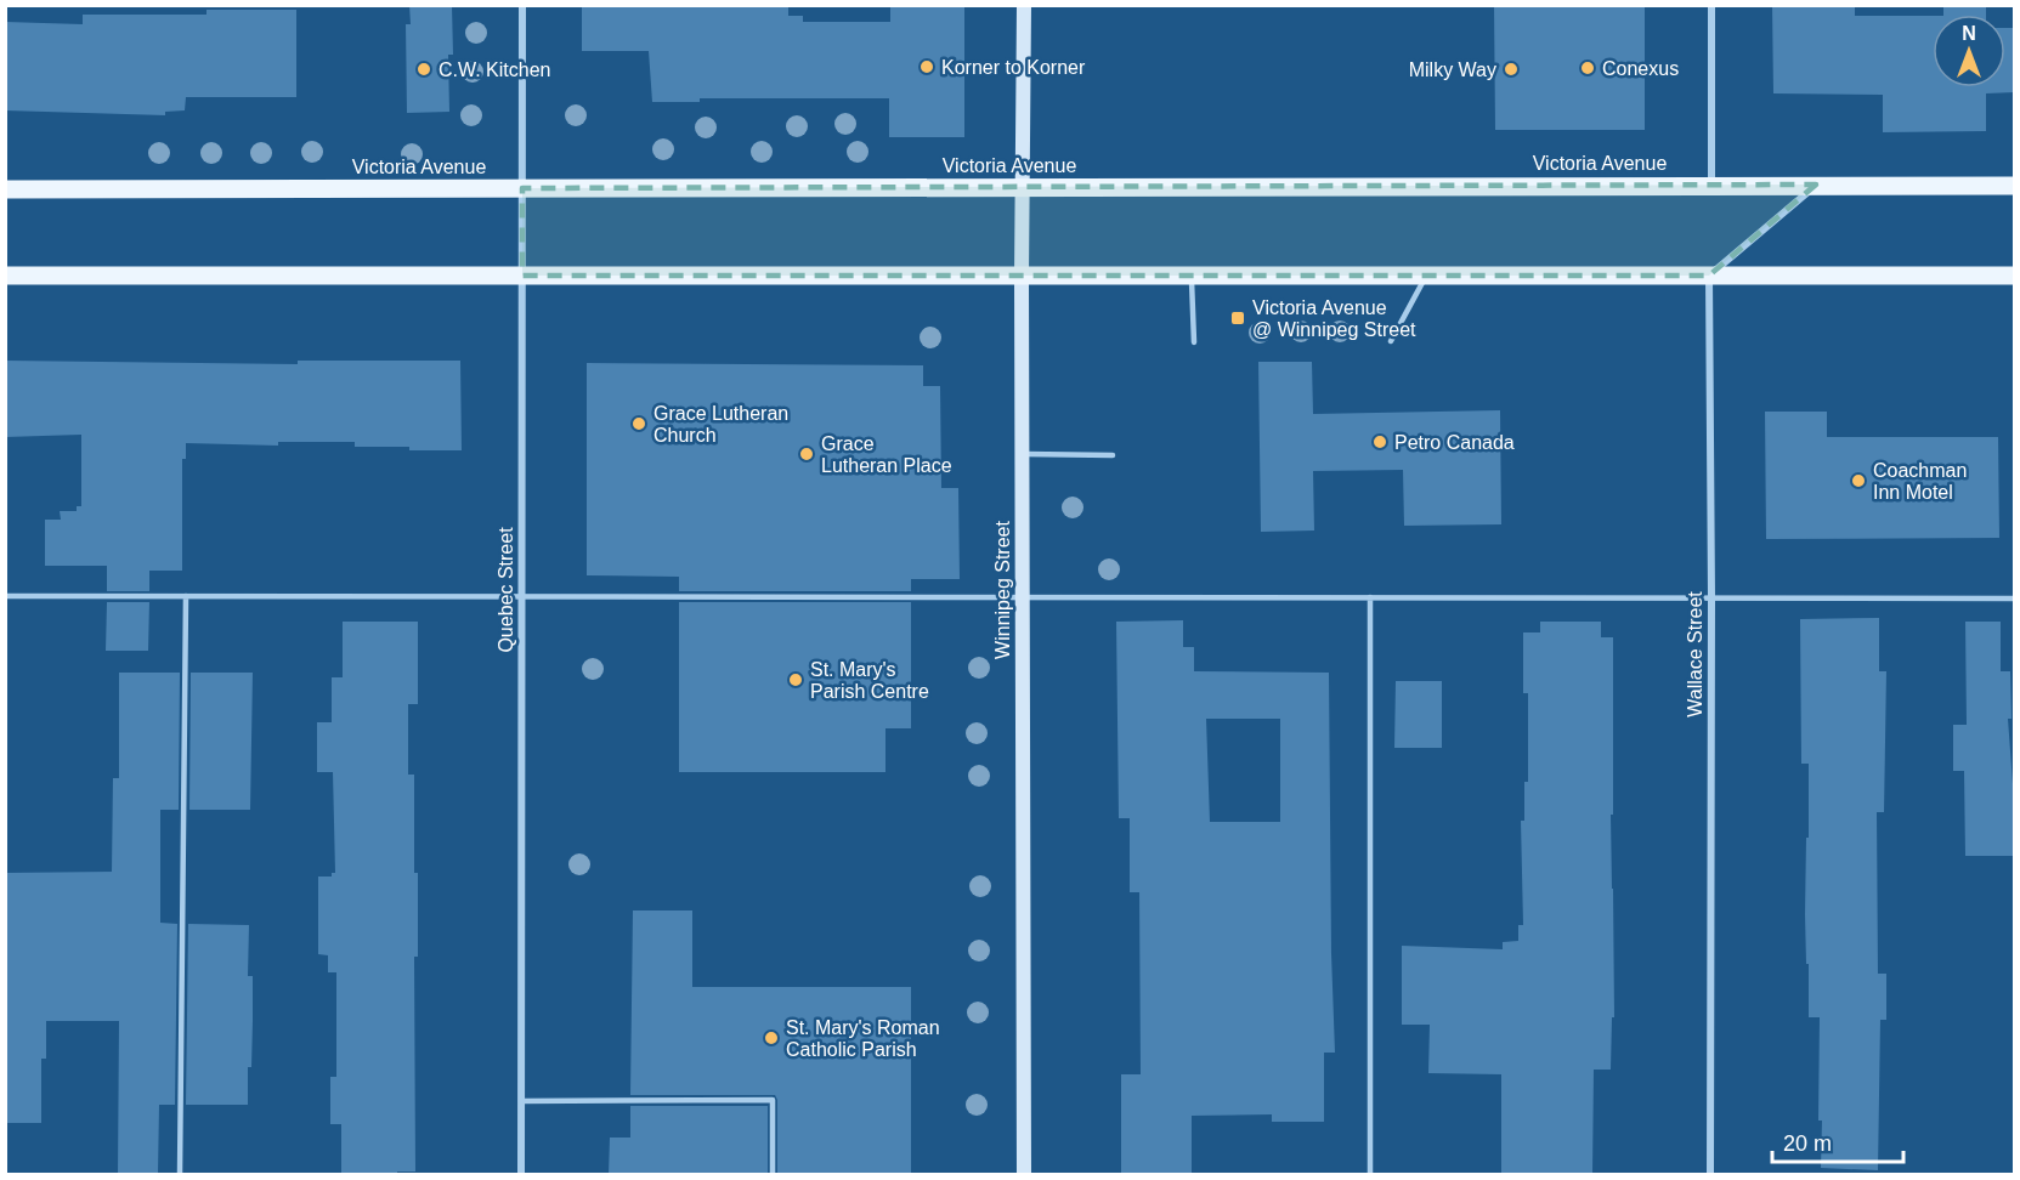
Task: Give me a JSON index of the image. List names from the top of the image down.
{
  "streets": {
    "main road": ["Victoria Avenue"],
    "street": ["Quebec Street", "Winnipeg Street", "Wallace Street"]
  },
  "crossings": [
    ["Victoria Avenue", "Quebec Street"],
    ["Victoria Avenue", "Winnipeg Street"]
  ],
  "places": {
    "other": [
      "Korner to Korner",
      "Conexus",
      "C.W. Kitchen",
      "Milky Way",
      "Grace Lutheran Church",
      "Petro Canada",
      "Grace Lutheran Place",
      "Coachman Inn Motel",
      "St. Mary's Parish Centre",
      "St. Mary's Roman Catholic Parish"
    ],
    "transit": ["Victoria Avenue @ Winnipeg Street"]
  },
  "scale_bar": "20 m",
  "north": "top"
}
